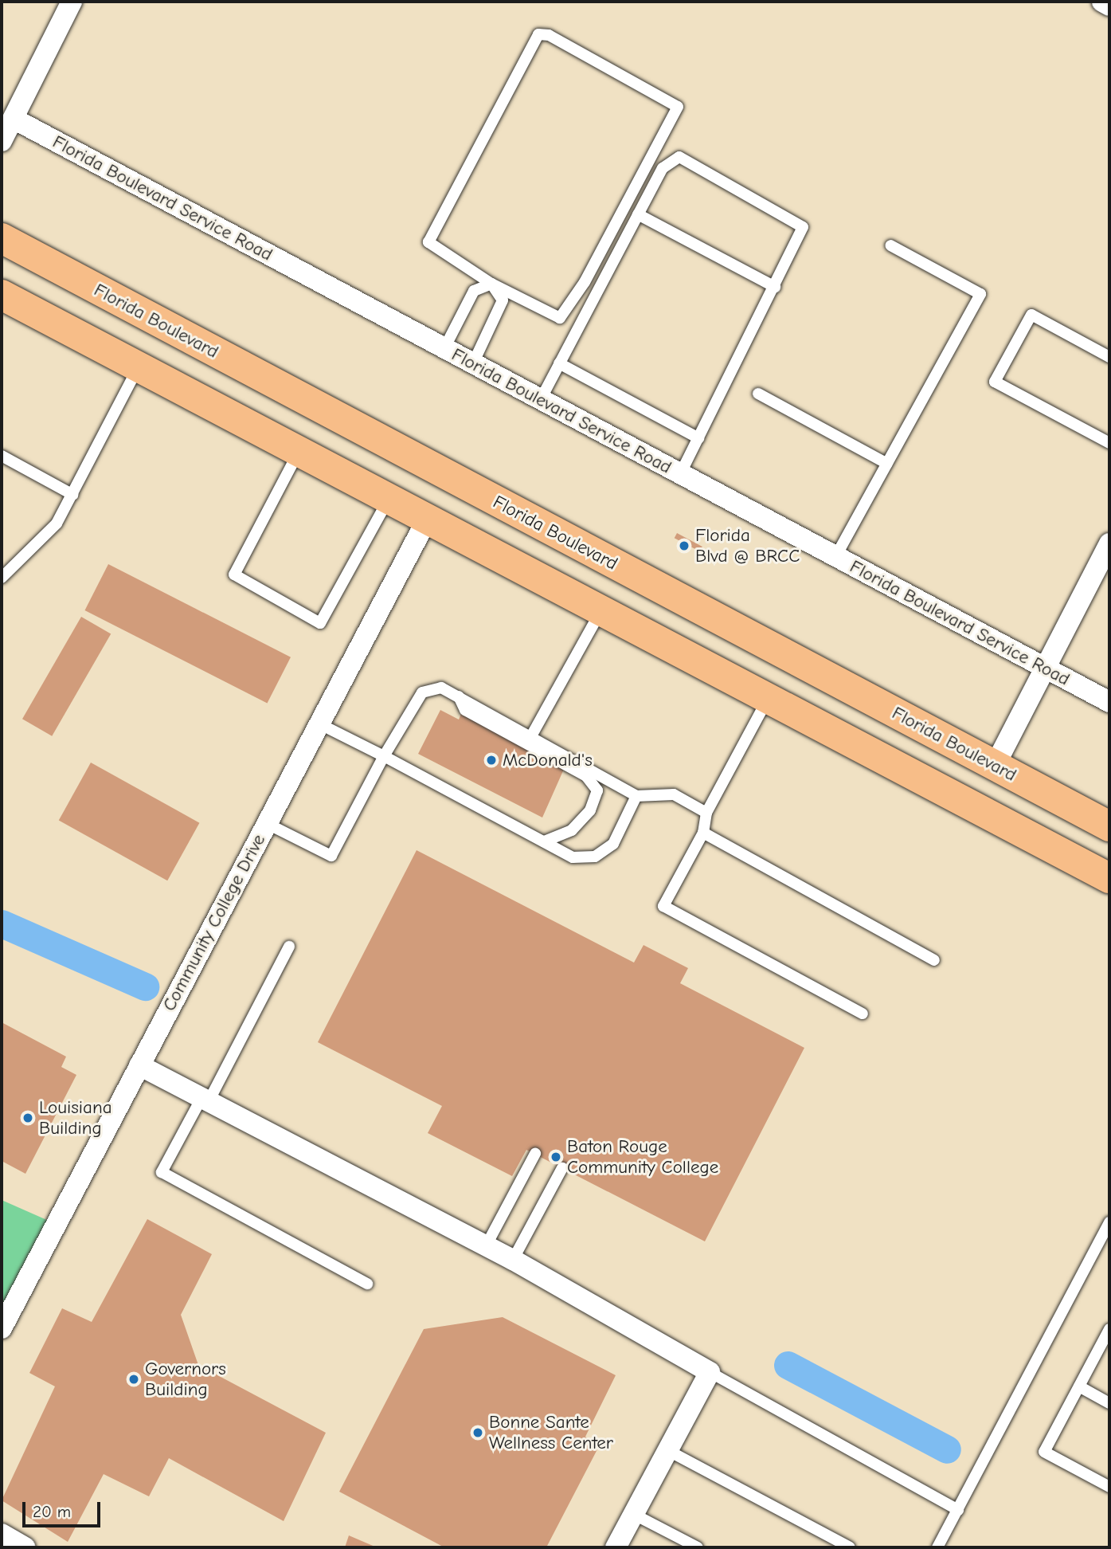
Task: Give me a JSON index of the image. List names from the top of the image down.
{
  "streets": {
    "main road": ["Florida Boulevard"],
    "street": ["Florida Boulevard Service Road", "Community College Drive"]
  },
  "places": [
    "Florida Blvd @ BRCC",
    "McDonald's",
    "Louisiana Building",
    "Baton Rouge Community College",
    "Governors Building",
    "Bonne Sante Wellness Center"
  ],
  "scale_bar": "20 m"
}
